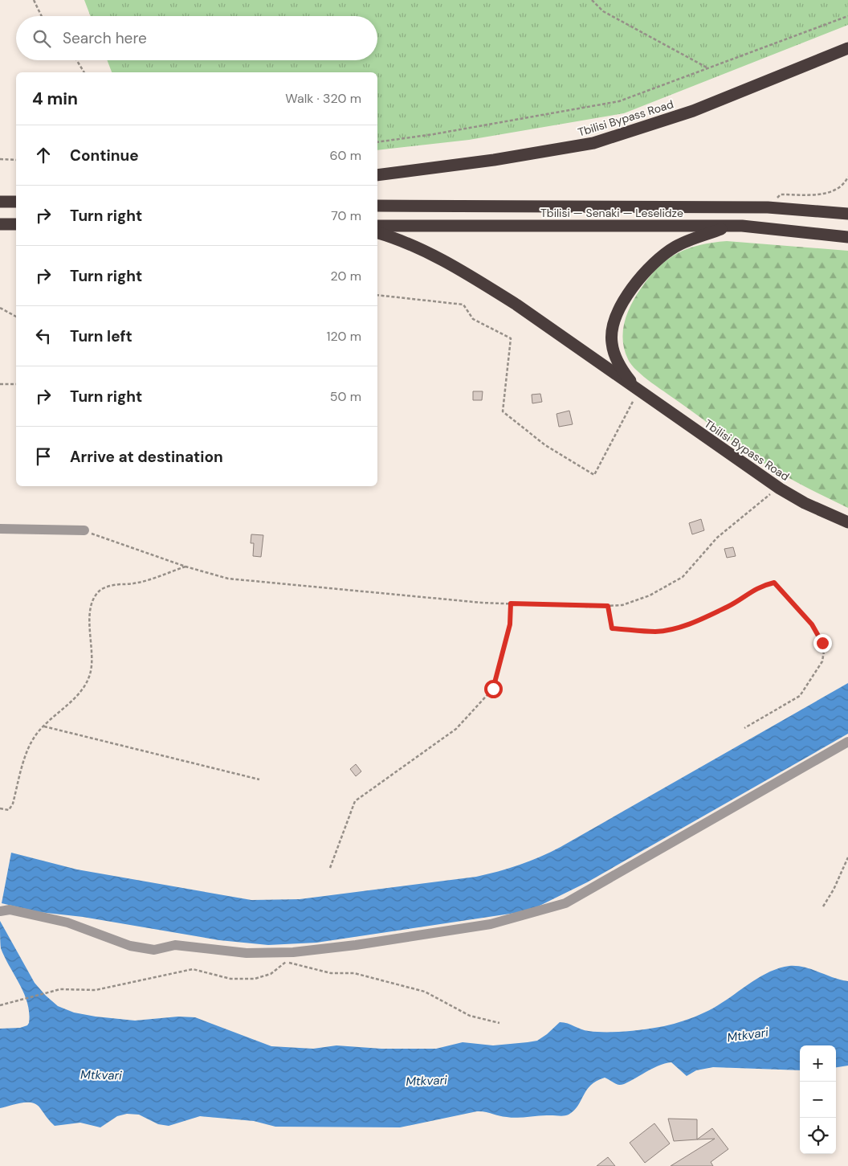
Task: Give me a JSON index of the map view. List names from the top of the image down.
{
  "streets": {
    "highway": ["Tbilisi Bypass Road", "Tbilisi — Senaki — Leselidze"]
  },
  "crossings": [
    ["Tbilisi Bypass Road", "Tbilisi — Senaki — Leselidze"]
  ],
  "water": ["Mtkvari"],
  "page": {
    "search": "Search here",
    "heading": ["4 min", "Walk · 320 m"],
    "list": [
      ["Continue", "60 m"],
      ["Turn right", "70 m"],
      ["Turn right", "20 m"],
      ["Turn left", "120 m"],
      ["Turn right", "50 m"],
      "Arrive at destination"
    ],
    "map_buttons": ["+", "−"]
  }
}
